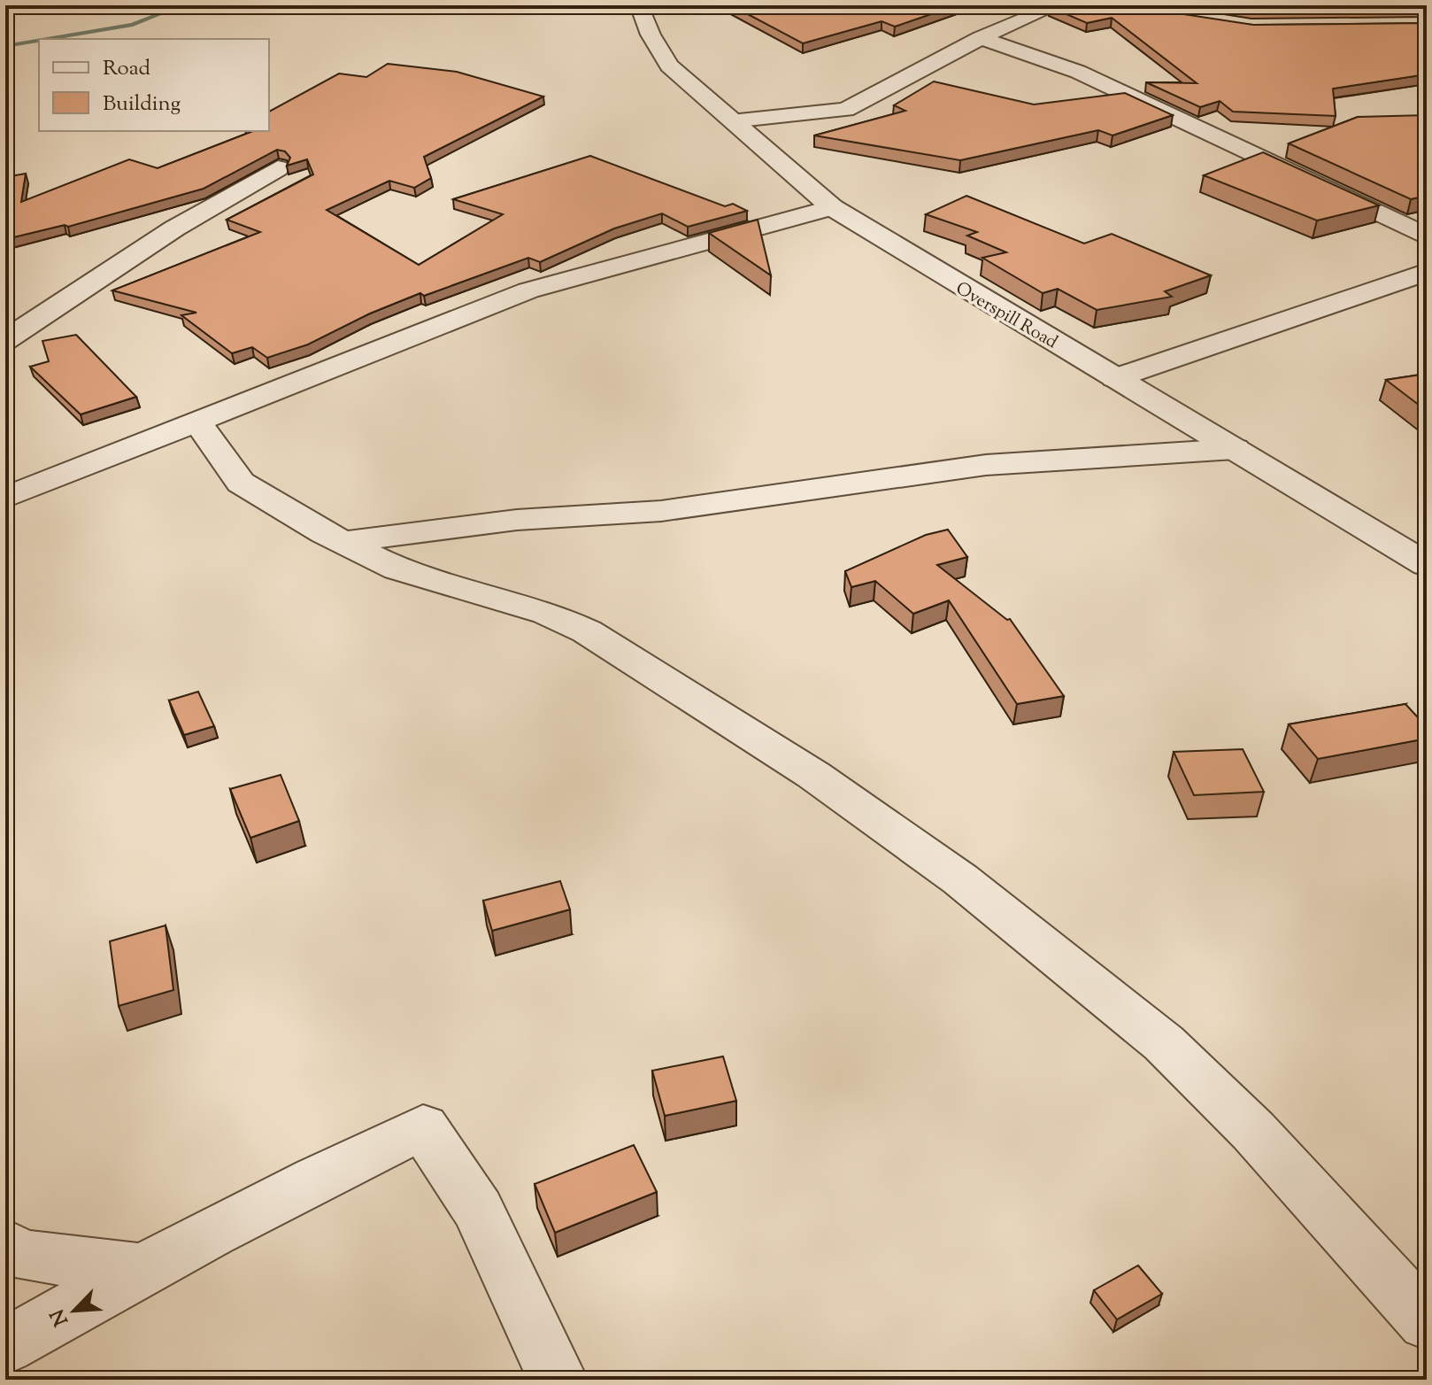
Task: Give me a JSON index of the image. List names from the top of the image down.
{
  "streets": {
    "street": ["Overspill Road"]
  },
  "legend": ["Road", "Building"],
  "north": "bottom left"
}
